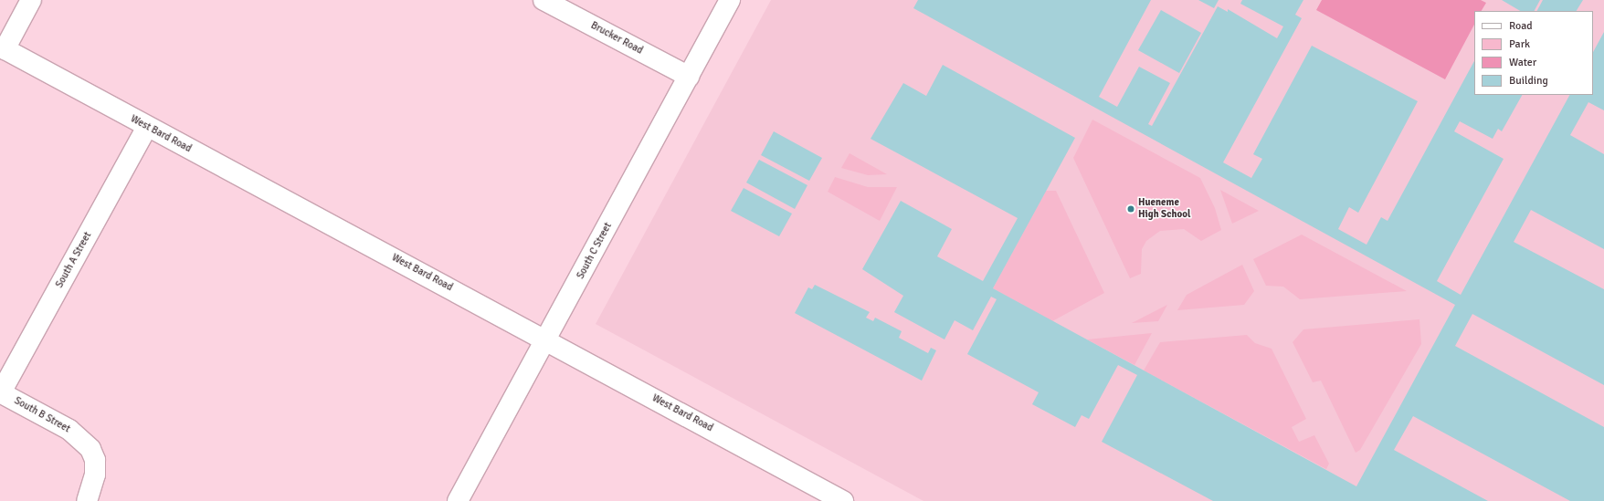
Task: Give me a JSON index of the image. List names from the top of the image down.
{
  "streets": {
    "street": [
      "Brucker Road",
      "West Bard Road",
      "South C Street",
      "South A Street",
      "South B Street"
    ]
  },
  "crossings": [
    ["Brucker Road", "South C Street"],
    ["West Bard Road", "South C Street"],
    ["West Bard Road", "South A Street"],
    ["South A Street", "South B Street"]
  ],
  "places": ["Hueneme High School"],
  "legend": [
    "Road",
    "Park",
    "Water",
    "Building"
  ]
}
